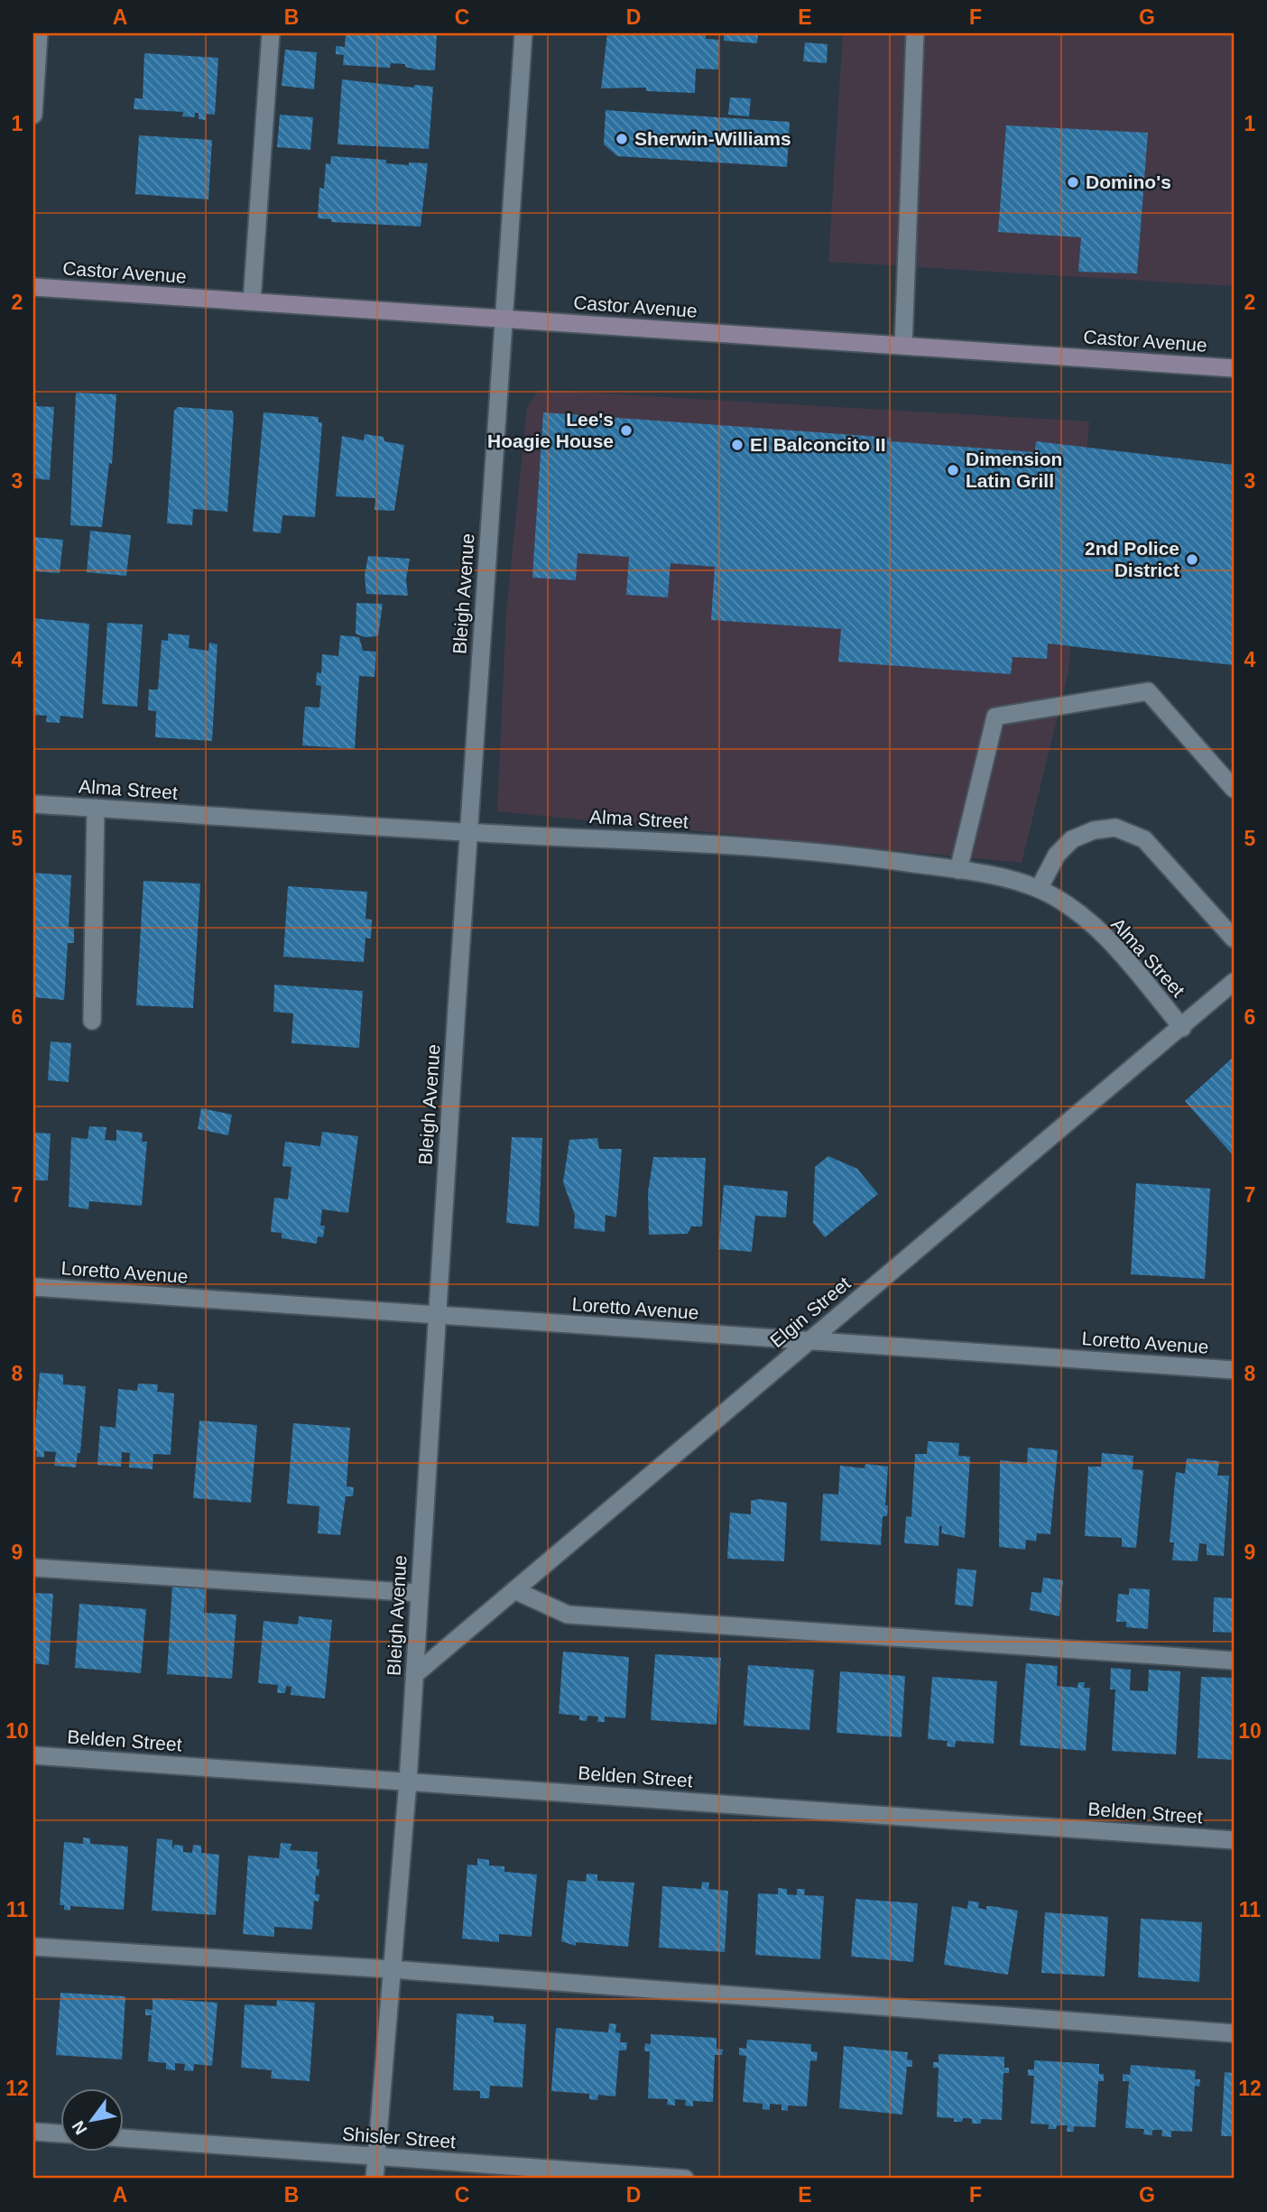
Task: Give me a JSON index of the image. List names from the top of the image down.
{
  "streets": {
    "main road": ["Castor Avenue"],
    "street": [
      "Bleigh Avenue",
      "Alma Street",
      "Loretto Avenue",
      "Elgin Street",
      "Belden Street",
      "Shisler Street"
    ]
  },
  "crossings": [
    ["Castor Avenue", "Bleigh Avenue"],
    ["Bleigh Avenue", "Alma Street"],
    ["Bleigh Avenue", "Loretto Avenue"],
    ["Bleigh Avenue", "Elgin Street"],
    ["Bleigh Avenue", "Belden Street"],
    ["Bleigh Avenue", "Shisler Street"],
    ["Alma Street", "Elgin Street"],
    ["Loretto Avenue", "Elgin Street"]
  ],
  "places": [
    "Sherwin-Williams",
    "Domino's",
    "Lee's Hoagie House",
    "El Balconcito II",
    "Dimension Latin Grill",
    "2nd Police District"
  ],
  "north": "bottom left",
  "grid": {
    "columns": [
      "A",
      "B",
      "C",
      "D",
      "E",
      "F",
      "G"
    ],
    "rows": [
      "1",
      "2",
      "3",
      "4",
      "5",
      "6",
      "7",
      "8",
      "9",
      "10",
      "11",
      "12"
    ]
  }
}
